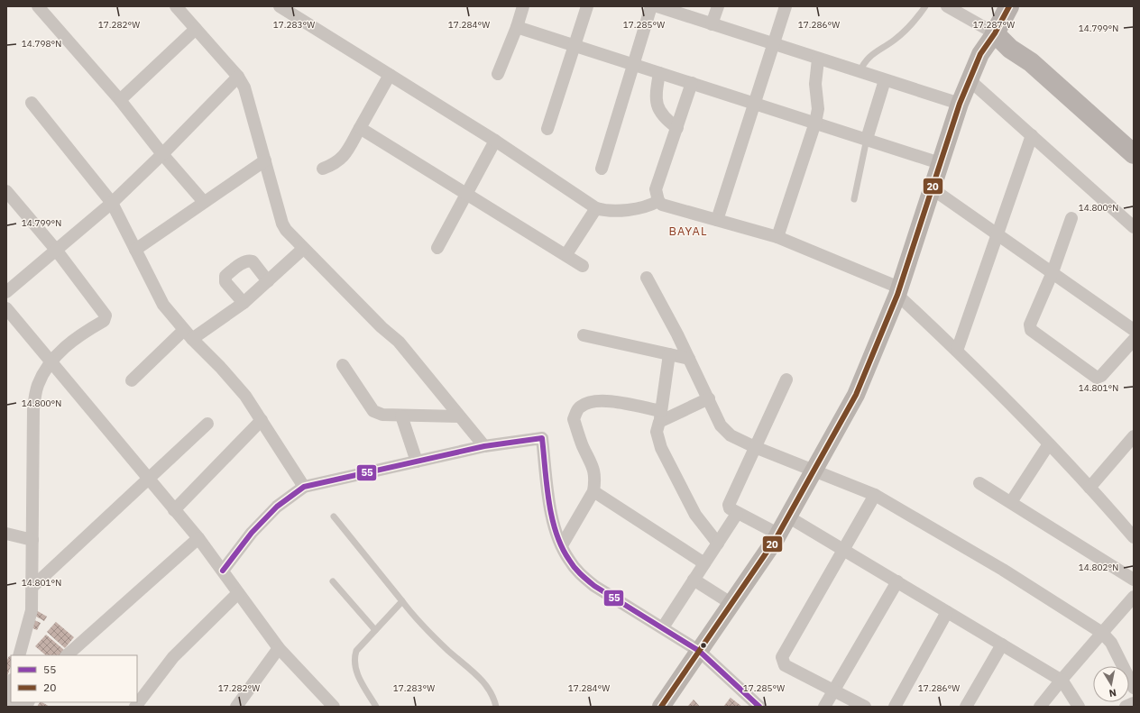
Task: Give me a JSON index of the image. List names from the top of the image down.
{
  "districts": ["BAYAL"],
  "lines": ["transit line 20", "transit line 55"],
  "legend": ["55", "20"],
  "north": "bottom",
  "coordinates": [
    "17.282°W",
    "17.283°W",
    "17.284°W",
    "17.285°W",
    "17.286°W",
    "17.287°W",
    "14.799°N",
    "14.798°N",
    "14.800°N",
    "14.801°N",
    "14.802°N"
  ]
}
